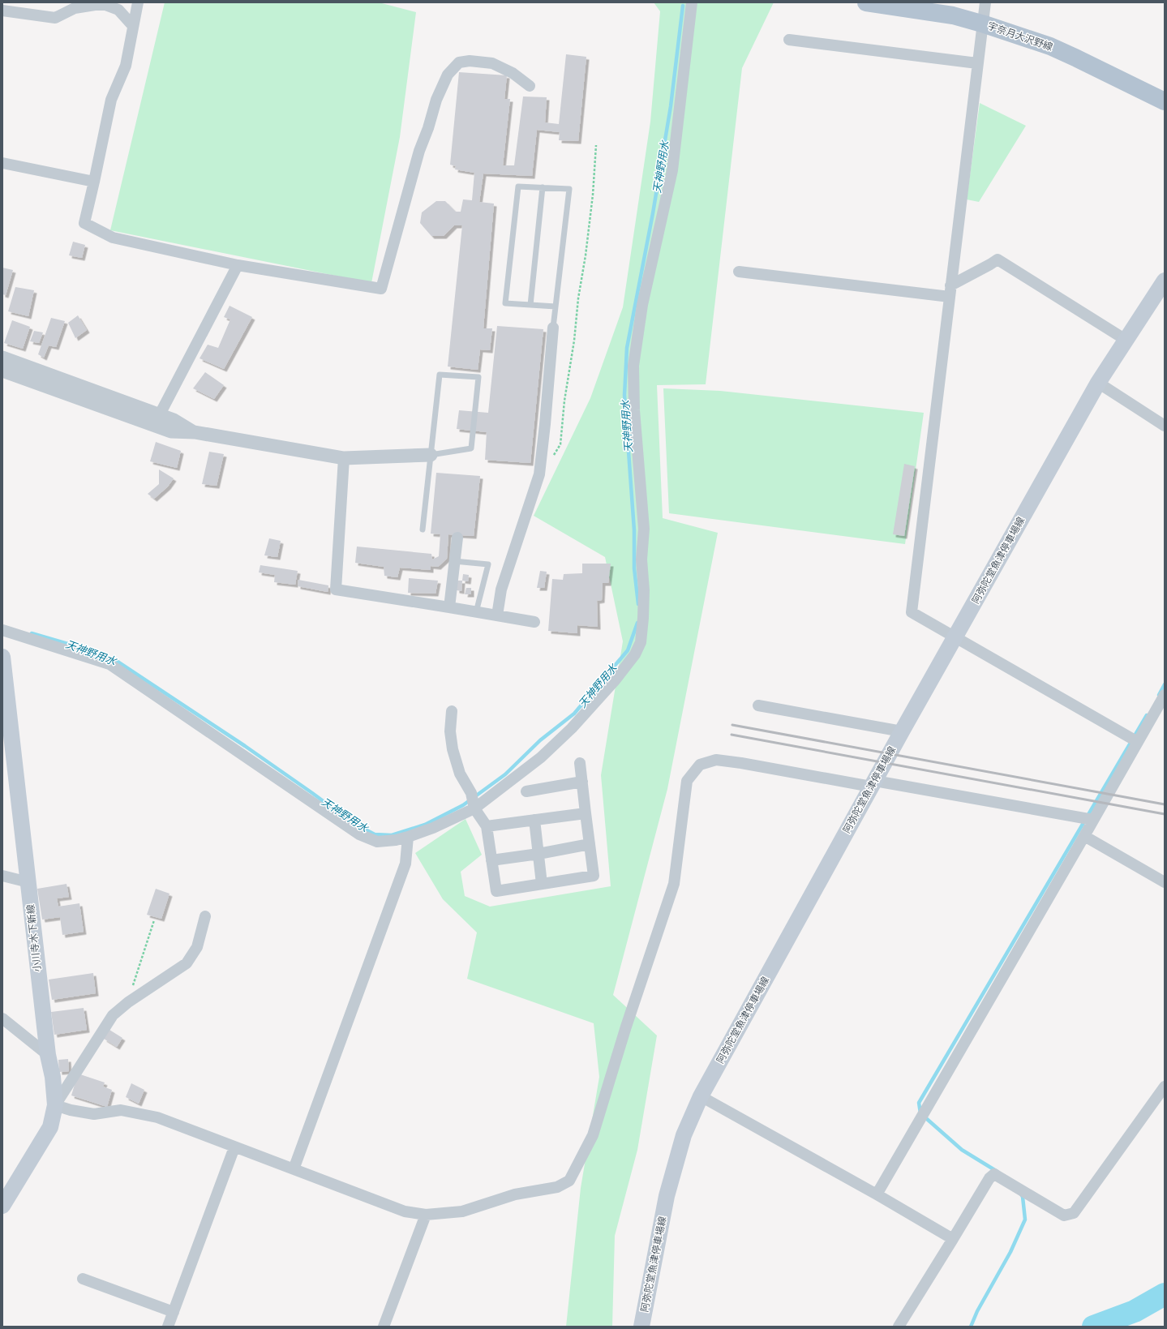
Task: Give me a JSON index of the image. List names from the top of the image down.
{
  "streets": {
    "main road": ["宇奈月大沢野線", "阿弥陀堂魚津停車場線", "小川寺木下新線"]
  },
  "water": ["天神野用水"]
}
